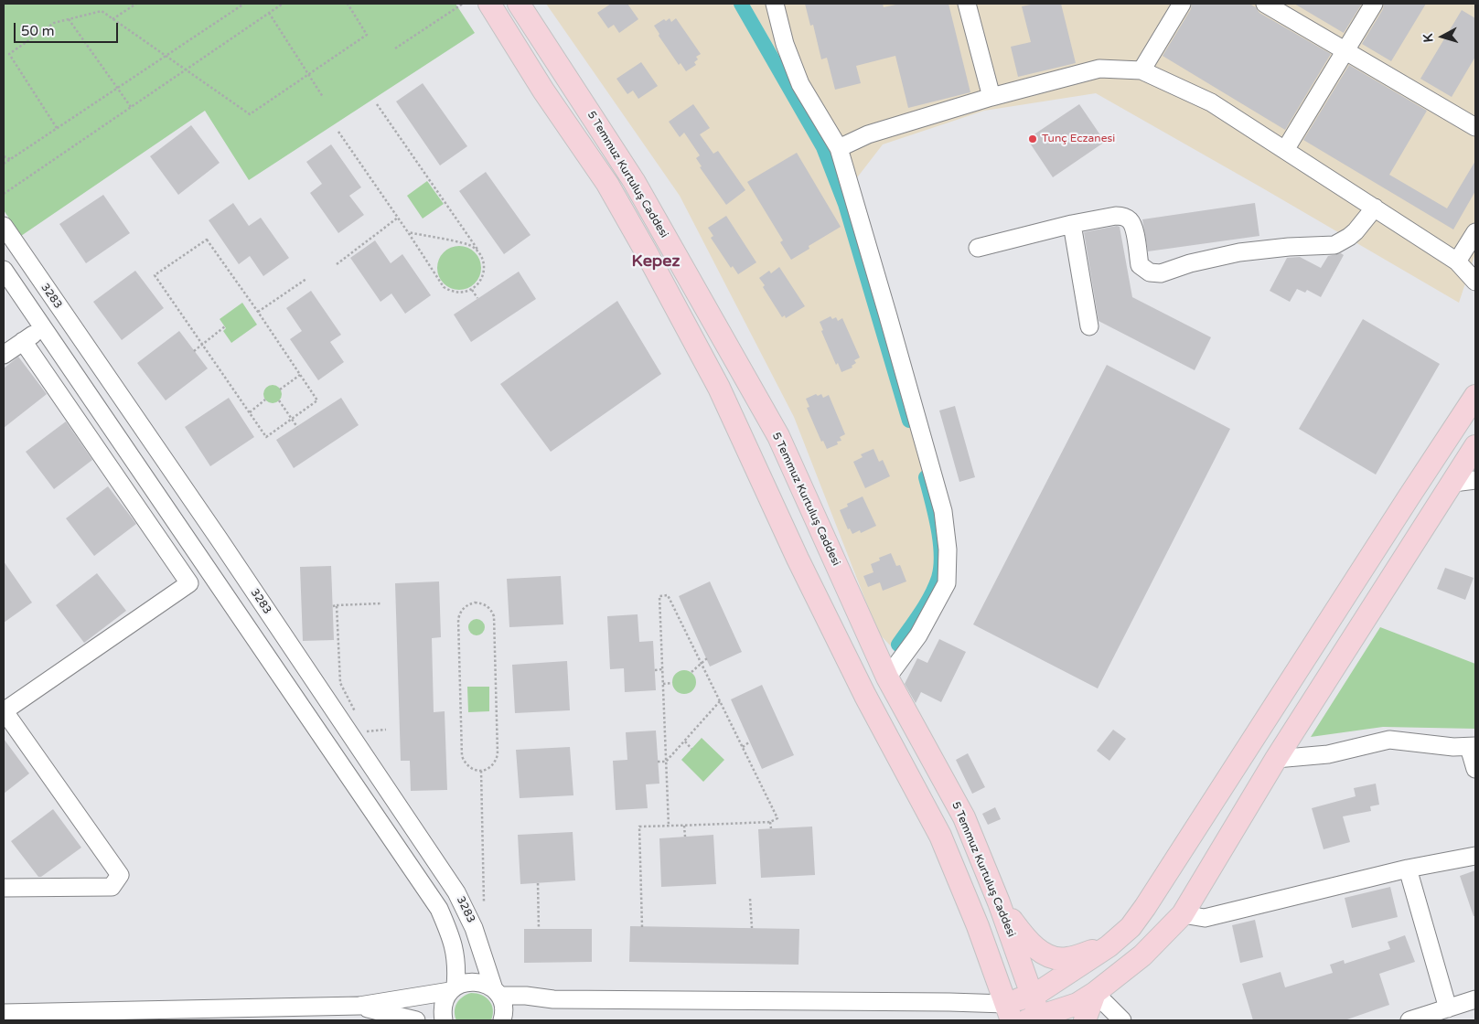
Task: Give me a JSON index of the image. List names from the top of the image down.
{
  "streets": {
    "main road": ["5 Temmuz Kurtuluş Caddesi"],
    "street": ["3283"]
  },
  "districts": ["Kepez"],
  "places": ["Tunç Eczanesi"],
  "scale_bar": "50 m",
  "north": "left"
}
